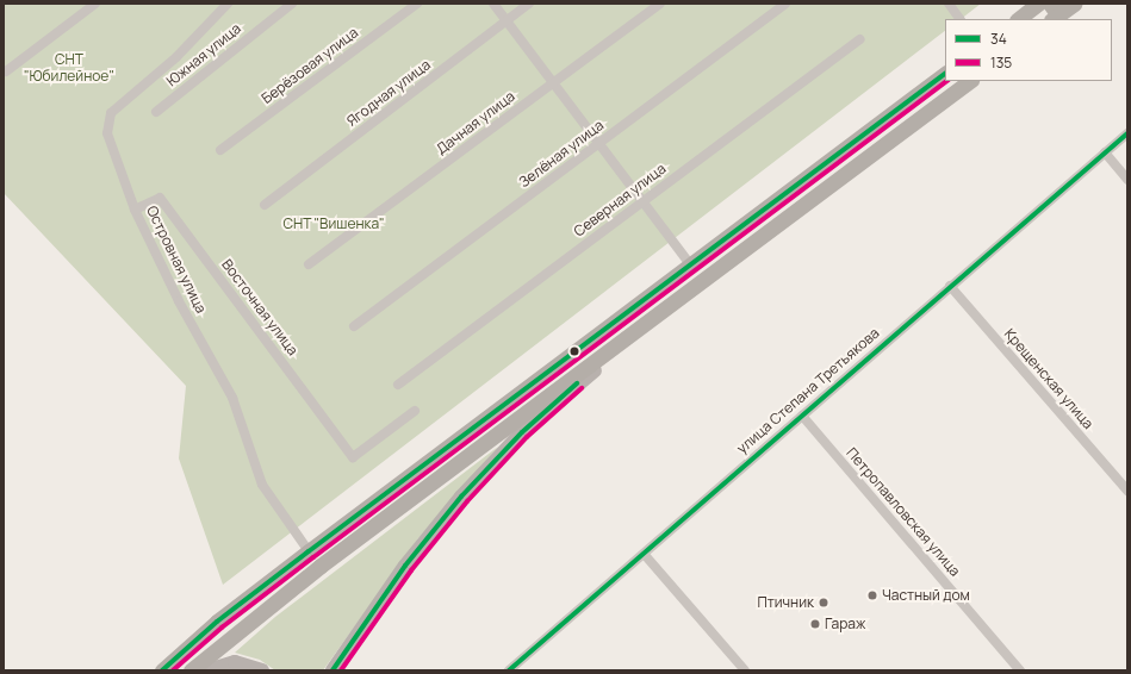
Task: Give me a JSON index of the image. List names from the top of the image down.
{
  "streets": {
    "street": [
      "Южная улица",
      "Берёзовая улица",
      "Ягодная улица",
      "Дачная улица",
      "Зелёная улица",
      "Северная улица",
      "Островная улица",
      "Восточная улица",
      "Крещенская улица",
      "улица Степана Третьякова",
      "Петропавловская улица"
    ]
  },
  "crossings": [
    ["Островная улица", "Восточная улица"],
    ["Крещенская улица", "улица Степана Третьякова"],
    ["улица Степана Третьякова", "Петропавловская улица"]
  ],
  "parks": ["СНТ \"Юбилейное\"", "СНТ \"Вишенка\""],
  "places": ["Частный дом", "Птичник", "Гараж"],
  "lines": ["transit line 34", "transit line 135"],
  "legend": ["34", "135"]
}
